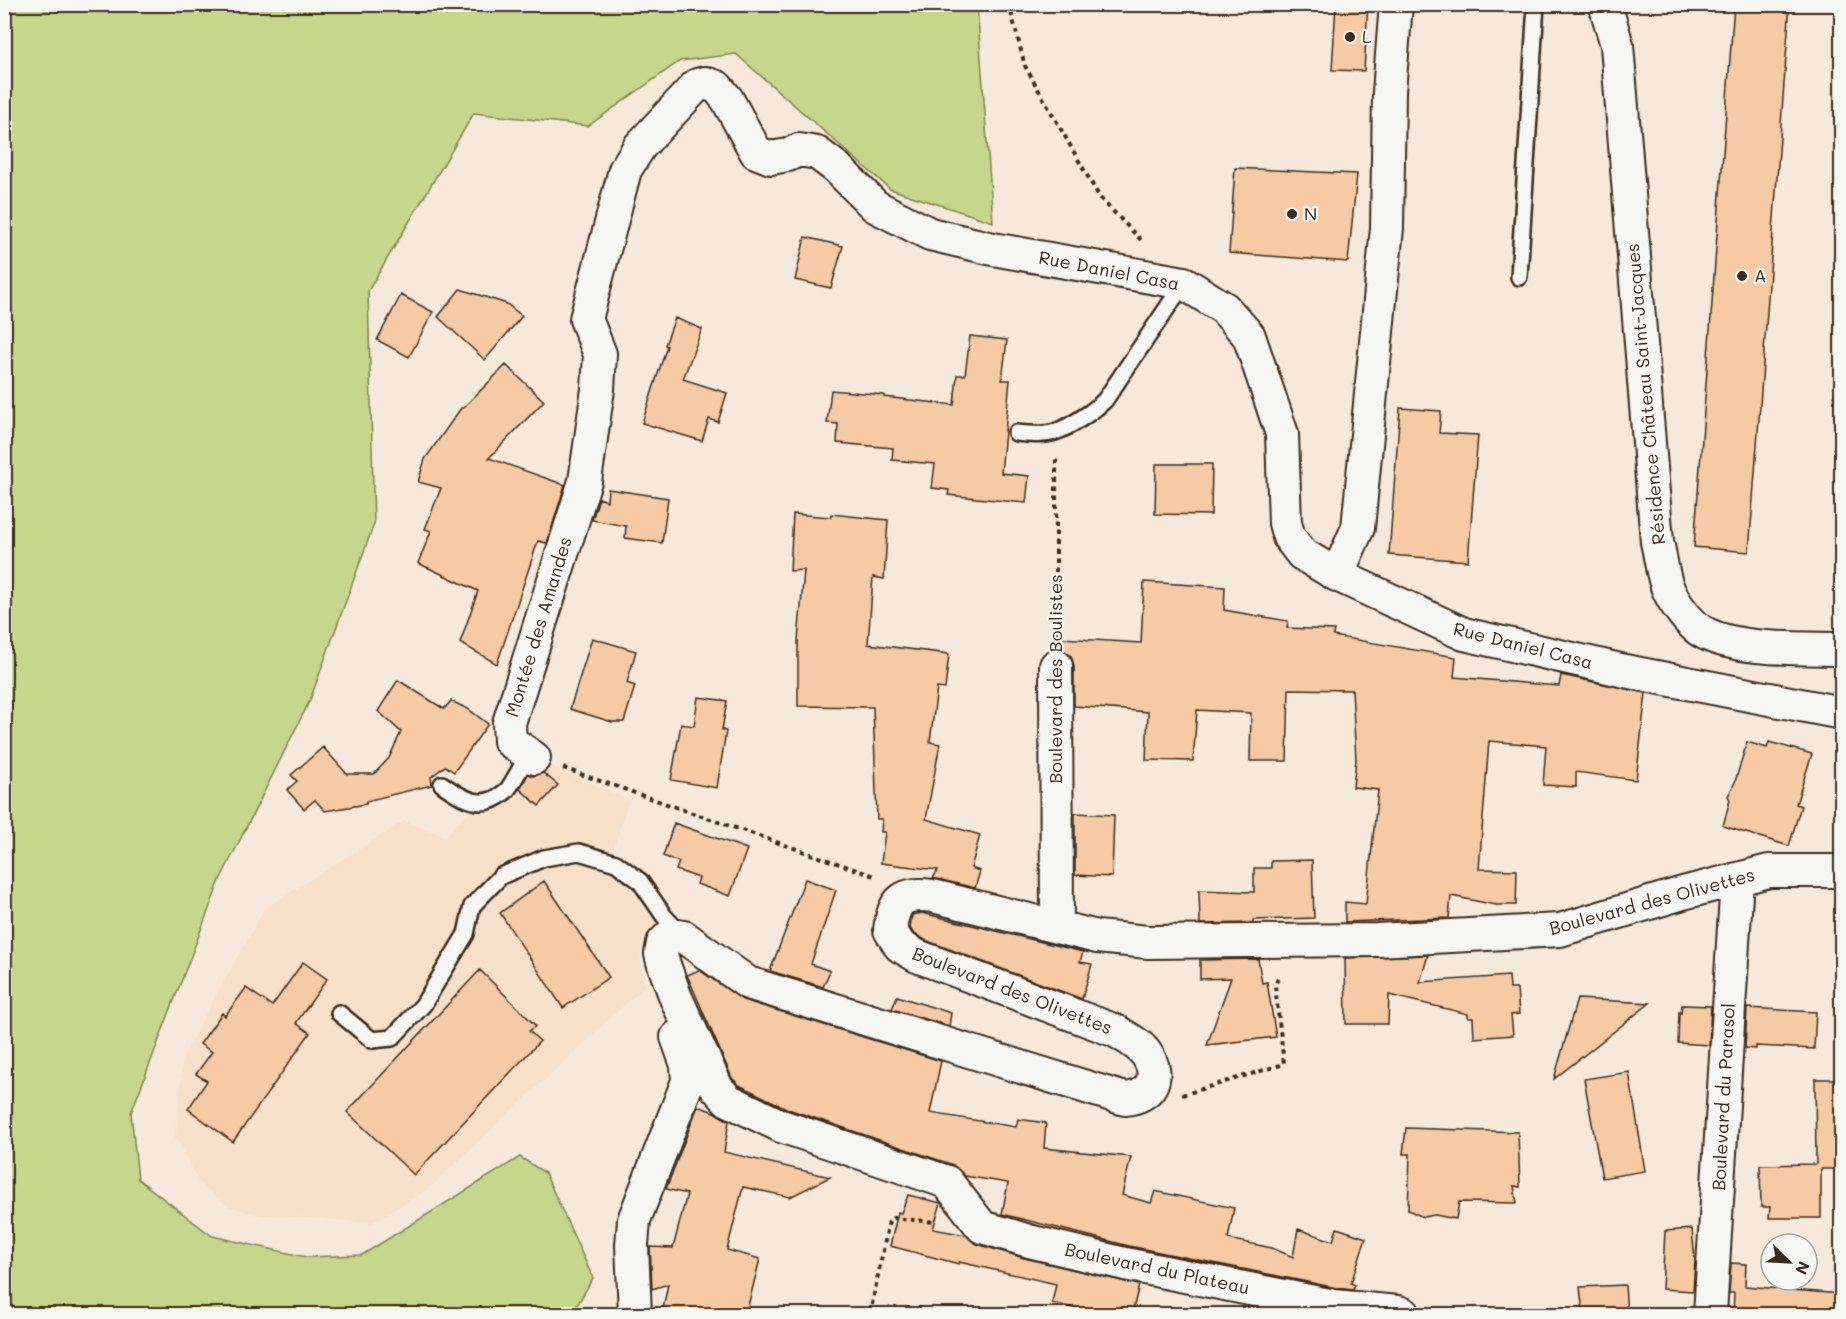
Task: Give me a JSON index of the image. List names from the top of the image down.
{
  "streets": {
    "street": [
      "Rue Daniel Casa",
      "Résidence Château Saint-Jacques",
      "Montée des Amandes",
      "Boulevard des Boulistes",
      "Boulevard des Olivettes",
      "Boulevard du Parasol",
      "Boulevard du Plateau"
    ]
  },
  "crossings": [
    ["Rue Daniel Casa", "Montée des Amandes"],
    ["Boulevard des Boulistes", "Boulevard des Olivettes"],
    ["Boulevard des Olivettes", "Boulevard du Parasol"]
  ],
  "places": ["L", "N", "A"],
  "north": "bottom right"
}
